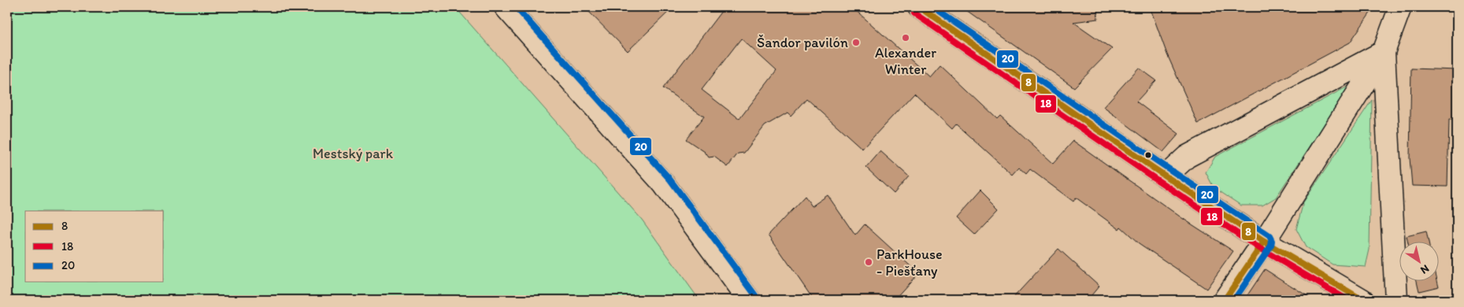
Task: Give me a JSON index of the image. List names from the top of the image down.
{
  "parks": ["Mestský park"],
  "places": ["Alexander Winter", "Šandor pavilón", "ParkHouse - Piešťany"],
  "lines": ["transit line 8", "transit line 20", "transit line 18"],
  "legend": ["8", "18", "20"],
  "north": "bottom right"
}
